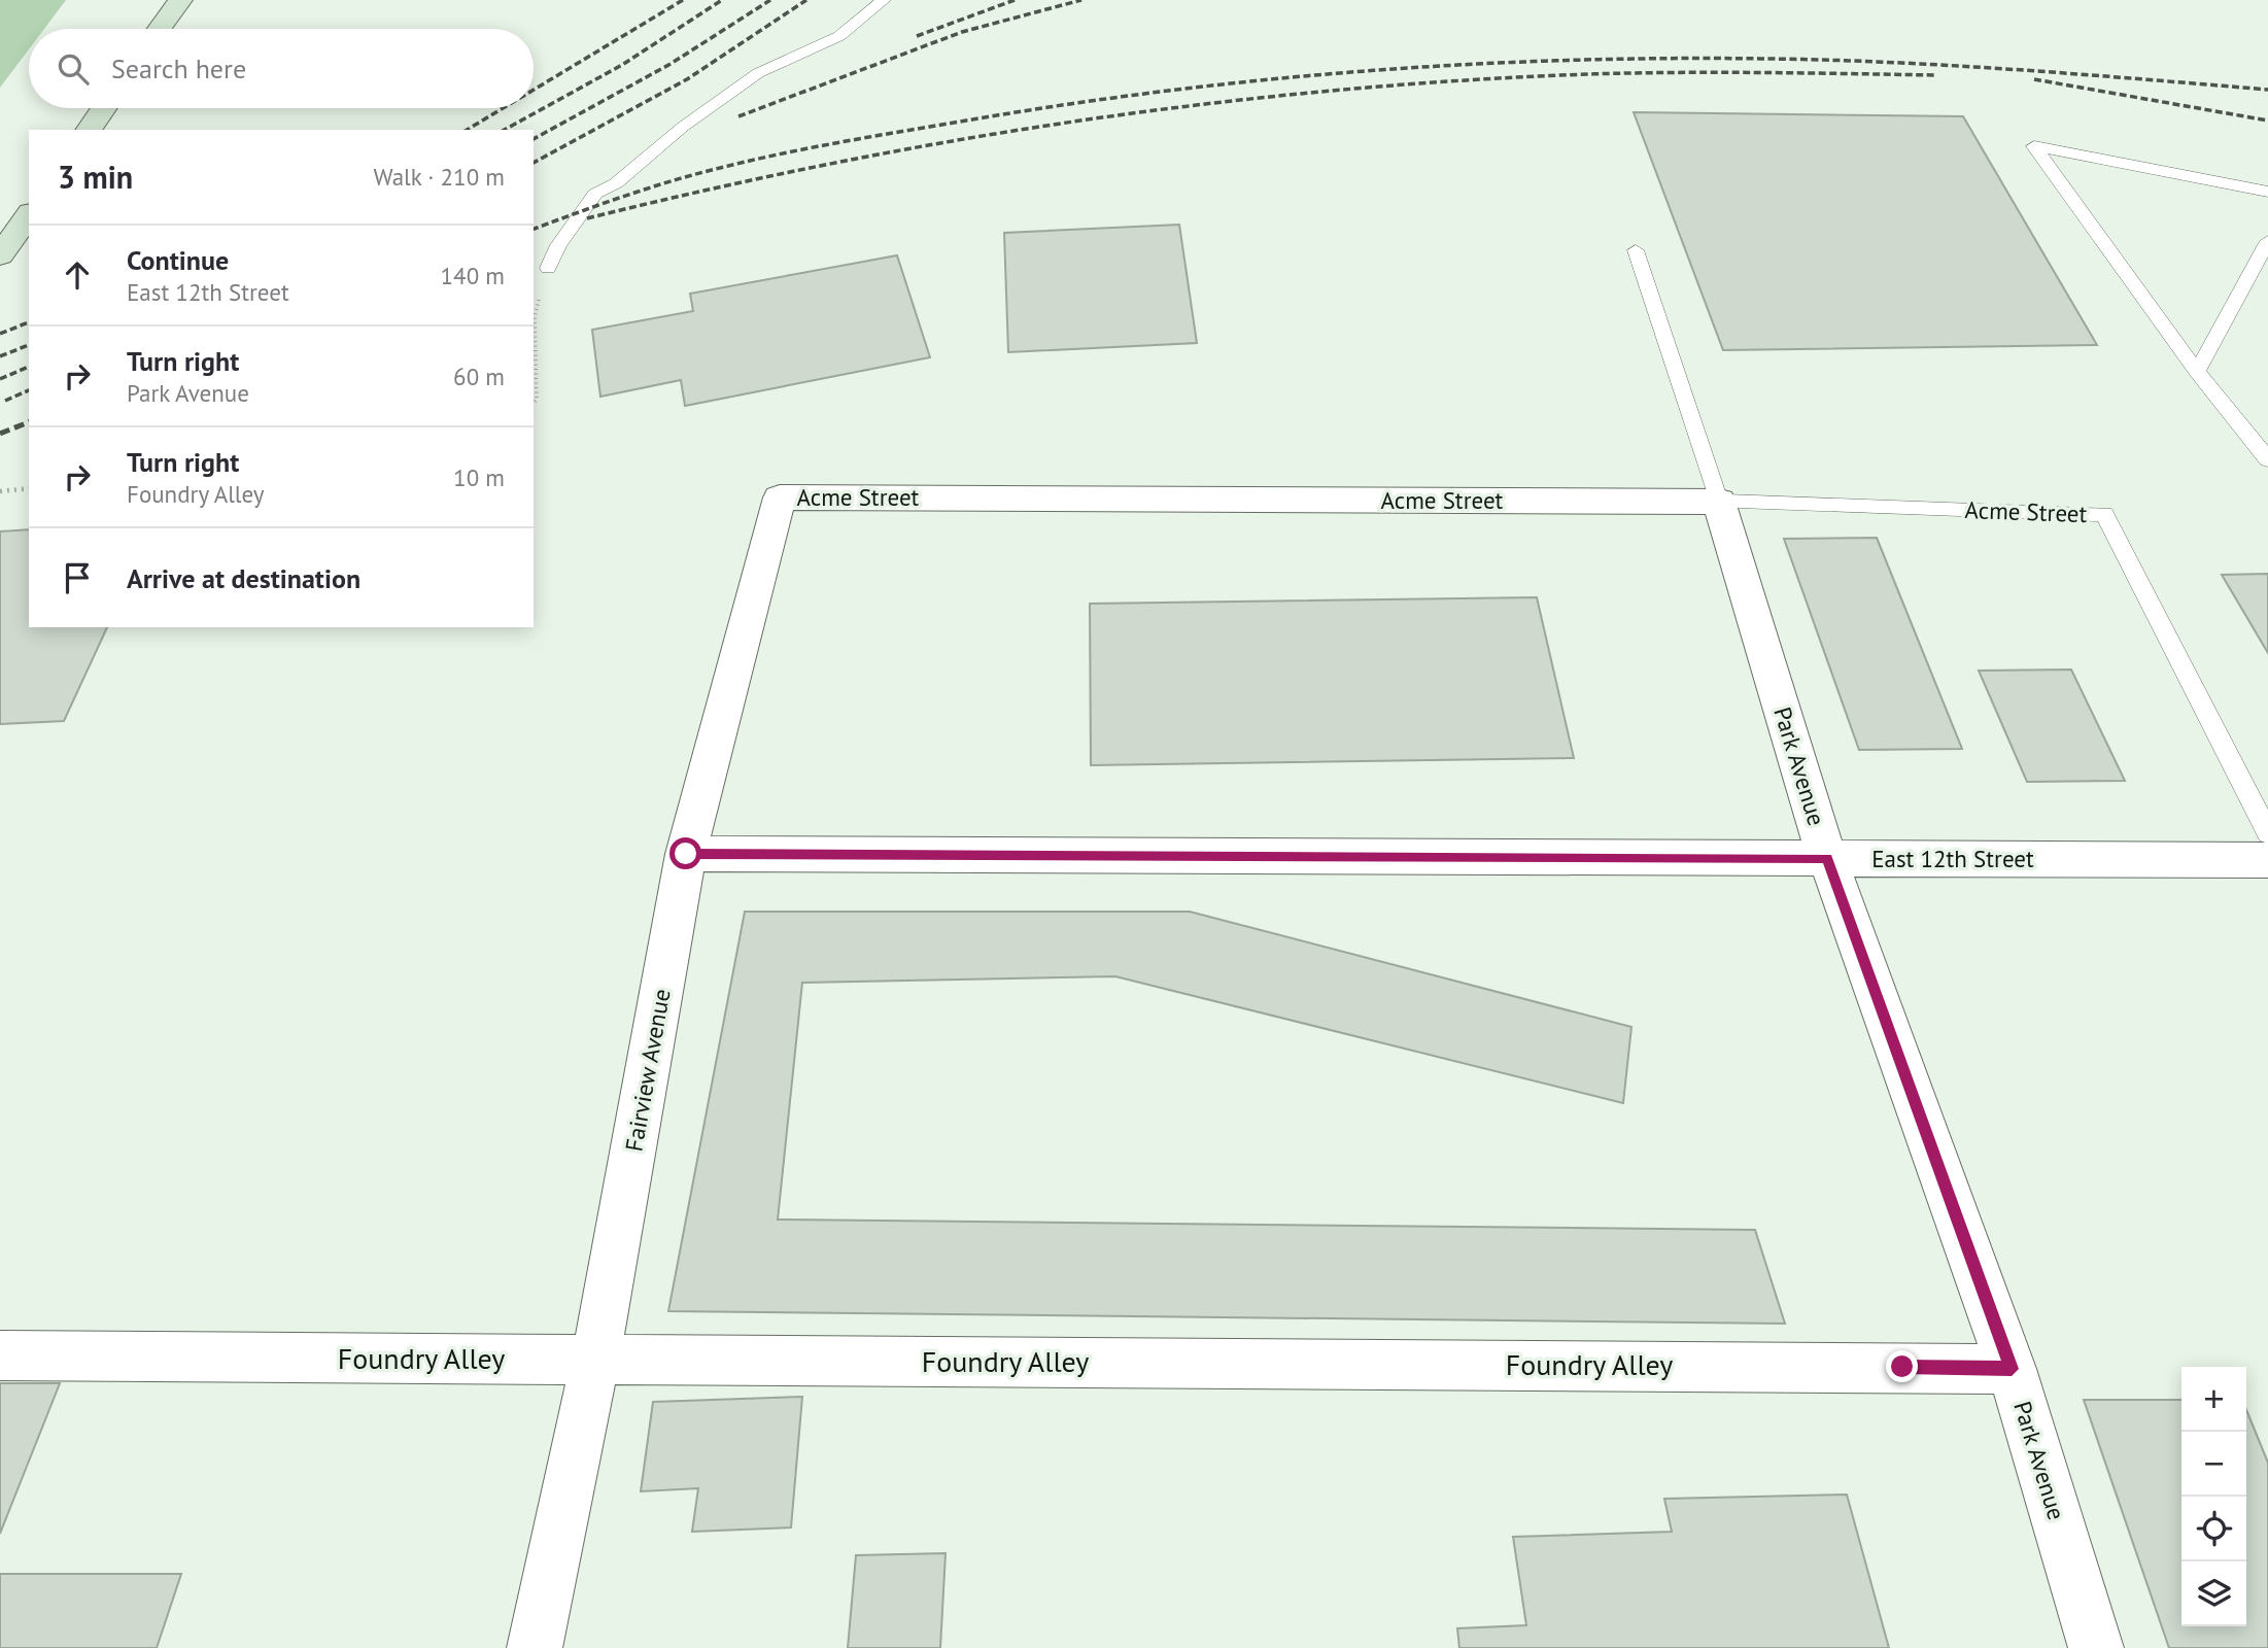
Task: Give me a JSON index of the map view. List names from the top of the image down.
{
  "streets": {
    "street": [
      "Acme Street",
      "Park Avenue",
      "East 12th Street",
      "Fairview Avenue",
      "Foundry Alley"
    ]
  },
  "crossings": [
    ["Acme Street", "Park Avenue"],
    ["Acme Street", "Fairview Avenue"],
    ["Park Avenue", "East 12th Street"],
    ["Park Avenue", "Foundry Alley"],
    ["East 12th Street", "Fairview Avenue"],
    ["Fairview Avenue", "Foundry Alley"]
  ],
  "page": {
    "search": "Search here",
    "heading": ["3 min", "Walk · 210 m"],
    "list": [
      ["Continue", "East 12th Street", "140 m"],
      ["Turn right", "Park Avenue", "60 m"],
      ["Turn right", "Foundry Alley", "10 m"],
      "Arrive at destination"
    ],
    "map_buttons": ["+", "−"]
  }
}
